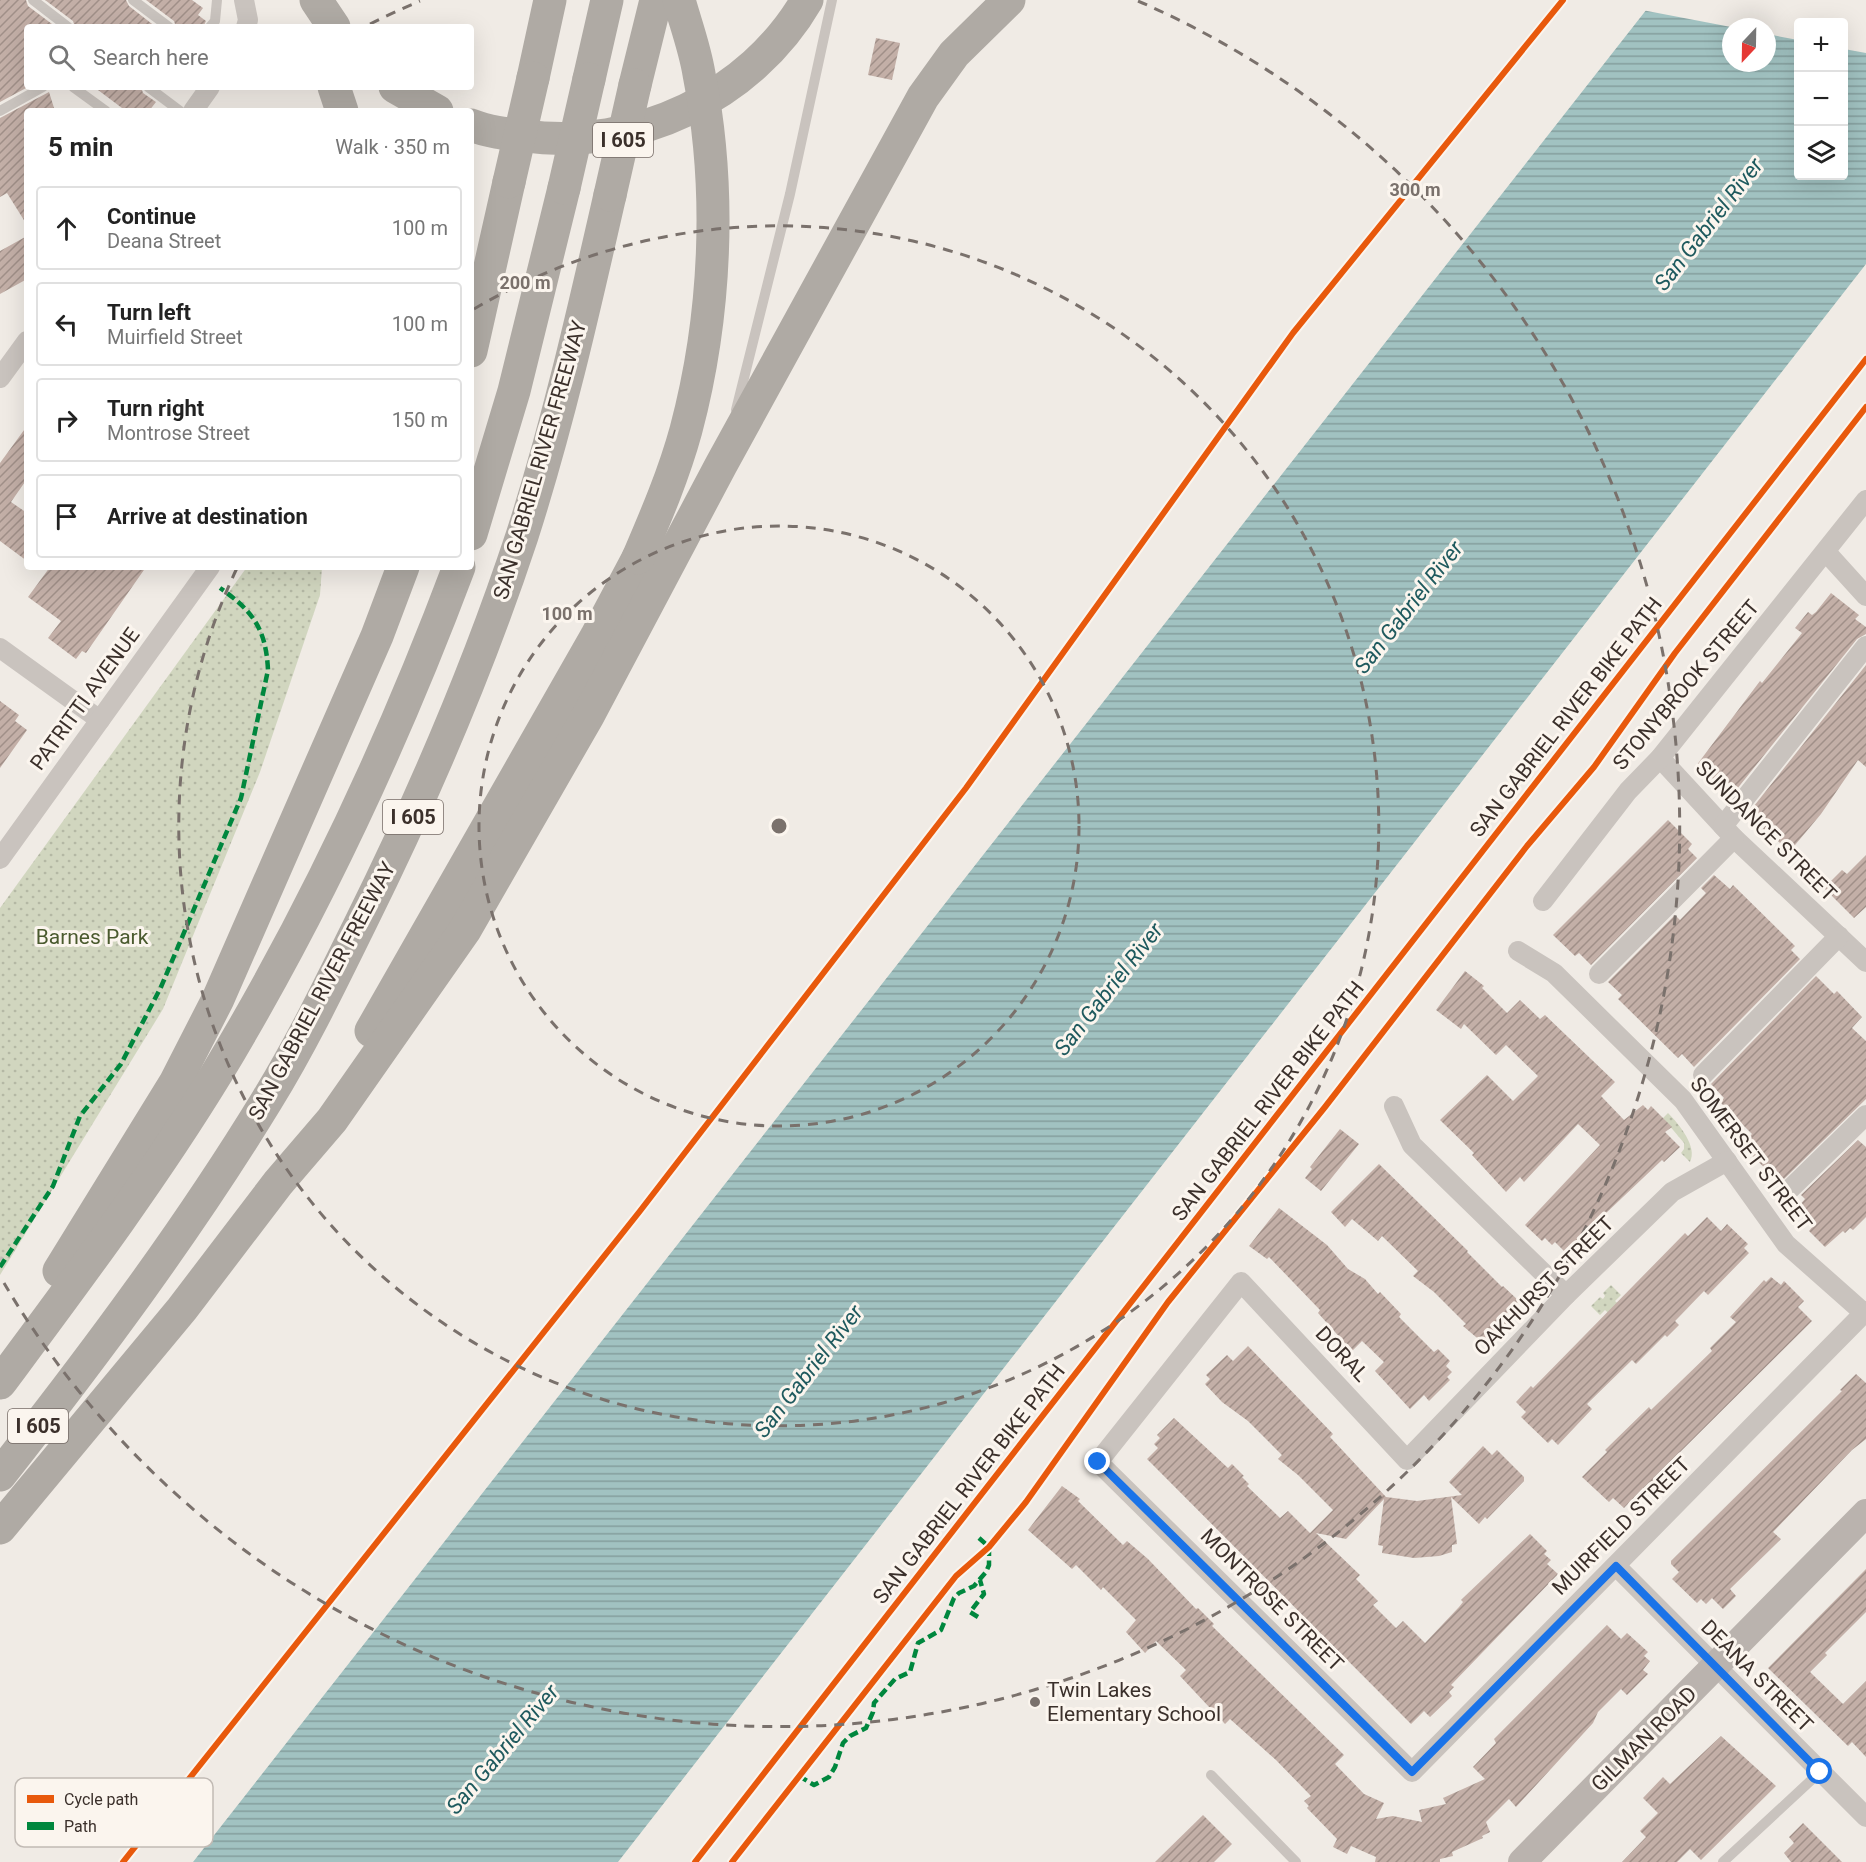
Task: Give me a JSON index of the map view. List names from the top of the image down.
{
  "streets": {
    "highway": ["I 605", "SAN GABRIEL RIVER FREEWAY"],
    "street": [
      "STONYBROOK STREET",
      "PATRITTI AVENUE",
      "SUNDANCE STREET",
      "SOMERSET STREET",
      "OAKHURST STREET",
      "DORAL",
      "MUIRFIELD STREET",
      "MONTROSE STREET",
      "DEANA STREET",
      "GILMAN ROAD"
    ],
    "cycle path": ["SAN GABRIEL RIVER BIKE PATH"]
  },
  "crossings": [
    ["STONYBROOK STREET", "SUNDANCE STREET"],
    ["SOMERSET STREET", "OAKHURST STREET"],
    ["SOMERSET STREET", "MUIRFIELD STREET"],
    ["OAKHURST STREET", "DORAL"],
    ["DORAL", "MONTROSE STREET"],
    ["MUIRFIELD STREET", "MONTROSE STREET"],
    ["MUIRFIELD STREET", "DEANA STREET"],
    ["DEANA STREET", "GILMAN ROAD"]
  ],
  "water": ["San Gabriel River"],
  "parks": ["Barnes Park"],
  "places": ["Twin Lakes Elementary School"],
  "legend": ["Cycle path", "Path"],
  "north": "bottom",
  "page": {
    "map_buttons": ["+", "−"],
    "search": "Search here",
    "heading": ["5 min", "Walk · 350 m"],
    "list": [
      ["Continue", "Deana Street", "100 m"],
      ["Turn left", "Muirfield Street", "100 m"],
      ["Turn right", "Montrose Street", "150 m"],
      "Arrive at destination"
    ]
  },
  "rings": ["300 m", "200 m", "100 m"]
}
